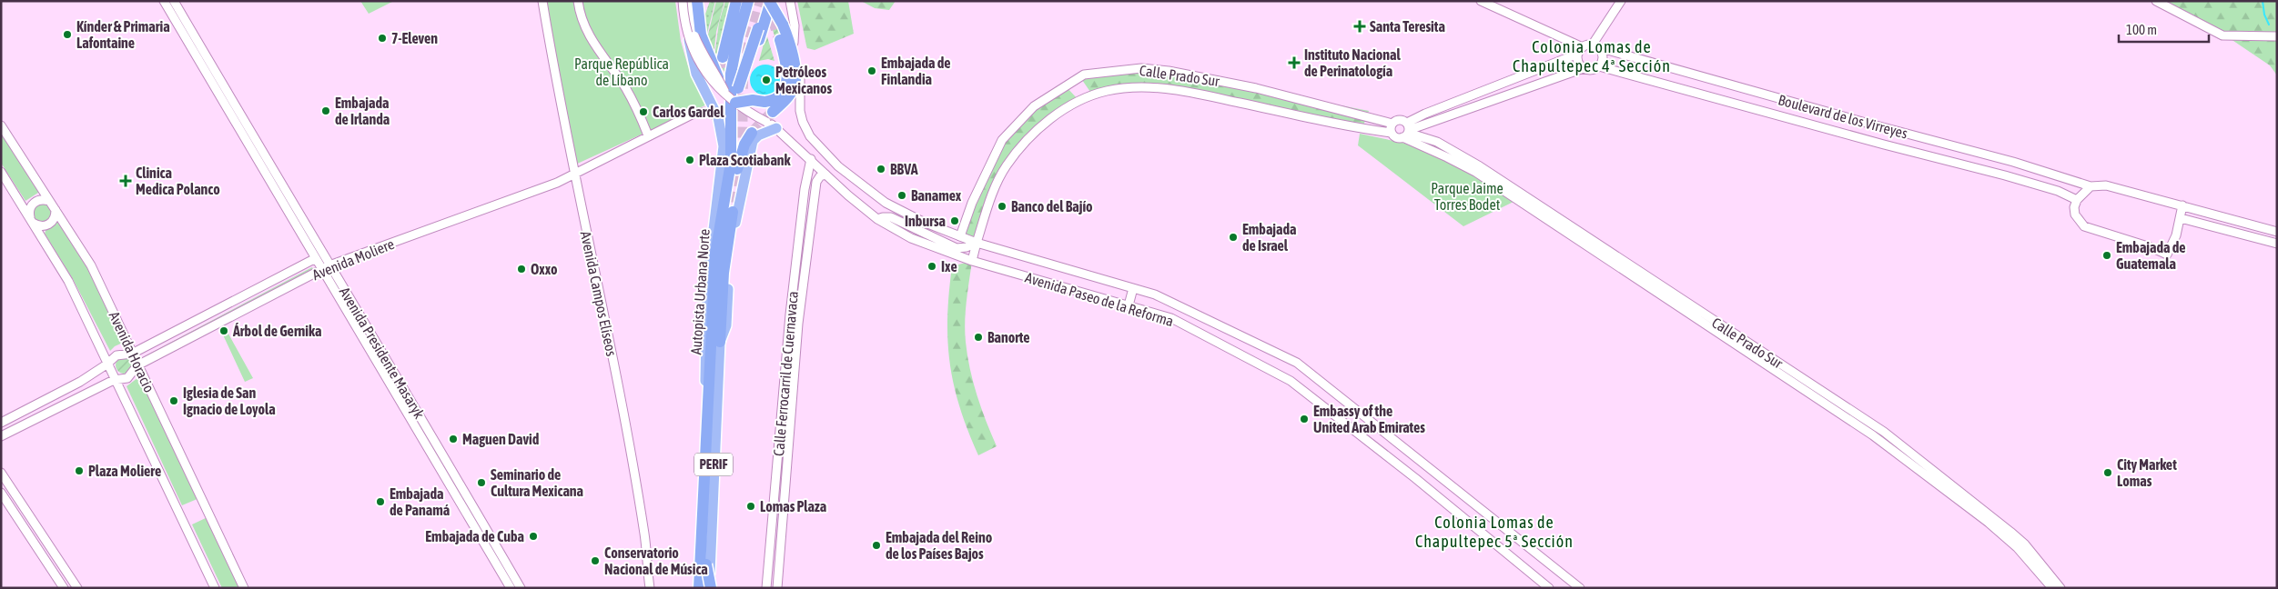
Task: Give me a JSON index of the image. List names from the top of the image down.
{
  "streets": {
    "highway": ["Autopista Urbana Norte", "PERIF"],
    "street": [
      "Calle Prado Sur",
      "Boulevard de los Virreyes",
      "Avenida Moliere",
      "Avenida Campos Elíseos",
      "Avenida Paseo de la Reforma",
      "Avenida Horacio",
      "Avenida Presidente Masaryk",
      "Calle Ferrocarril de Cuernavaca"
    ]
  },
  "crossings": [
    ["Calle Prado Sur", "Avenida Paseo de la Reforma"],
    ["Avenida Moliere", "Avenida Campos Elíseos"],
    ["Avenida Moliere", "Avenida Horacio"],
    ["Avenida Moliere", "Avenida Presidente Masaryk"],
    ["Autopista Urbana Norte", "PERIF"],
    ["Avenida Paseo de la Reforma", "Calle Ferrocarril de Cuernavaca"]
  ],
  "districts": ["Colonia Lomas de Chapultepec 4ª Sección", "Colonia Lomas de Chapultepec 5ª Sección"],
  "parks": ["Parque República de Líbano", "Parque Jaime Torres Bodet"],
  "places": {
    "health": ["Santa Teresita", "Instituto Nacional de Perinatología", "Clinica Medica Polanco"],
    "other": [
      "Kínder & Primaria Lafontaine",
      "7-Eleven",
      "Embajada de Finlandia",
      "Petróleos Mexicanos",
      "Embajada de Irlanda",
      "Carlos Gardel",
      "Plaza Scotiabank",
      "BBVA",
      "Banamex",
      "Banco del Bajío",
      "Inbursa",
      "Embajada de Israel",
      "Embajada de Guatemala",
      "Ixe",
      "Oxxo",
      "Árbol de Gernika",
      "Banorte",
      "Iglesia de San Ignacio de Loyola",
      "Embassy of the United Arab Emirates",
      "Maguen David",
      "Plaza Moliere",
      "City Market Lomas",
      "Seminario de Cultura Mexicana",
      "Embajada de Panamá",
      "Lomas Plaza",
      "Embajada de Cuba",
      "Embajada del Reino de los Países Bajos",
      "Conservatorio Nacional de Música"
    ]
  },
  "scale_bar": "100 m"
}
